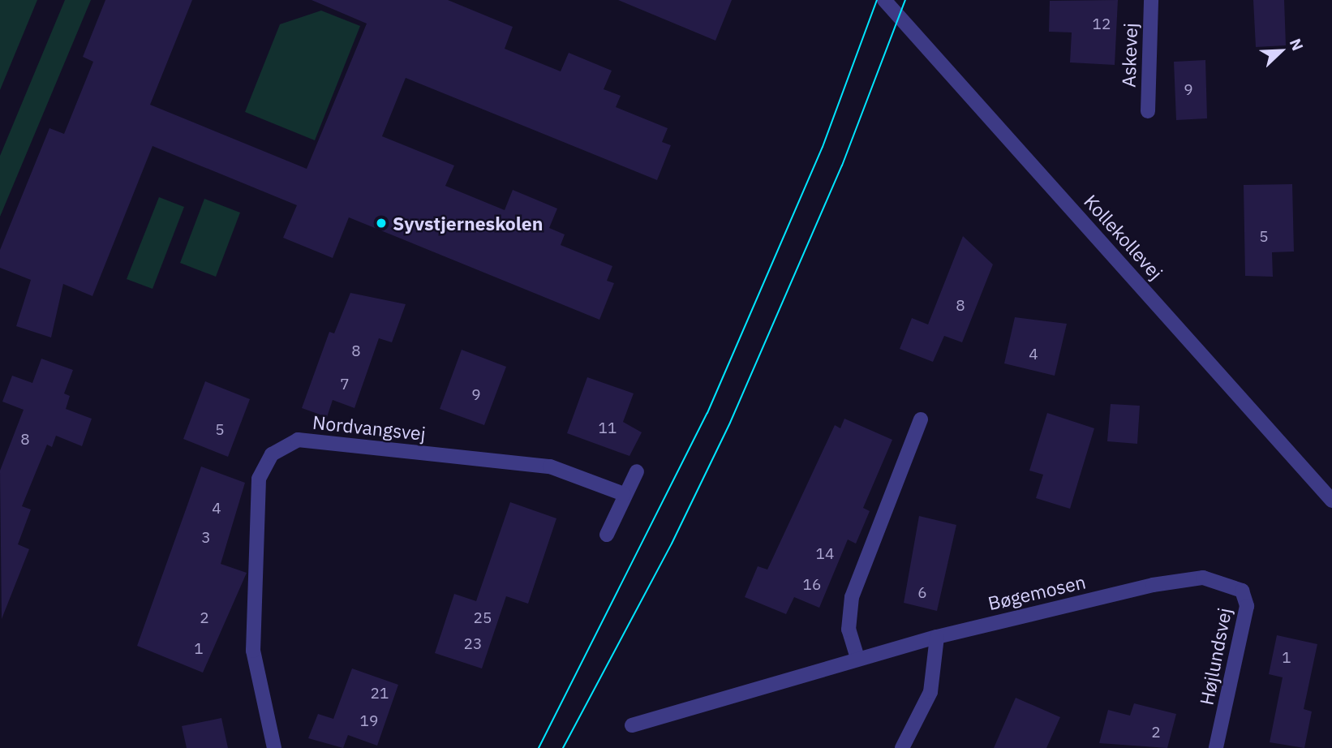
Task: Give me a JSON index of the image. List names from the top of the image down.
{
  "streets": {
    "street": [
      "Askevej",
      "Kollekollevej",
      "Nordvangsvej",
      "Bøgemosen",
      "Højlundsvej"
    ]
  },
  "crossings": [
    ["Bøgemosen", "Højlundsvej"]
  ],
  "places": ["Syvstjerneskolen"],
  "house_numbers": [
    "12",
    "9",
    "5",
    "8",
    "8",
    "4",
    "7",
    "9",
    "11",
    "5",
    "8",
    "4",
    "3",
    "14",
    "16",
    "6",
    "2",
    "25",
    "23",
    "1",
    "1",
    "21",
    "19",
    "2"
  ],
  "north": "top right"
}
